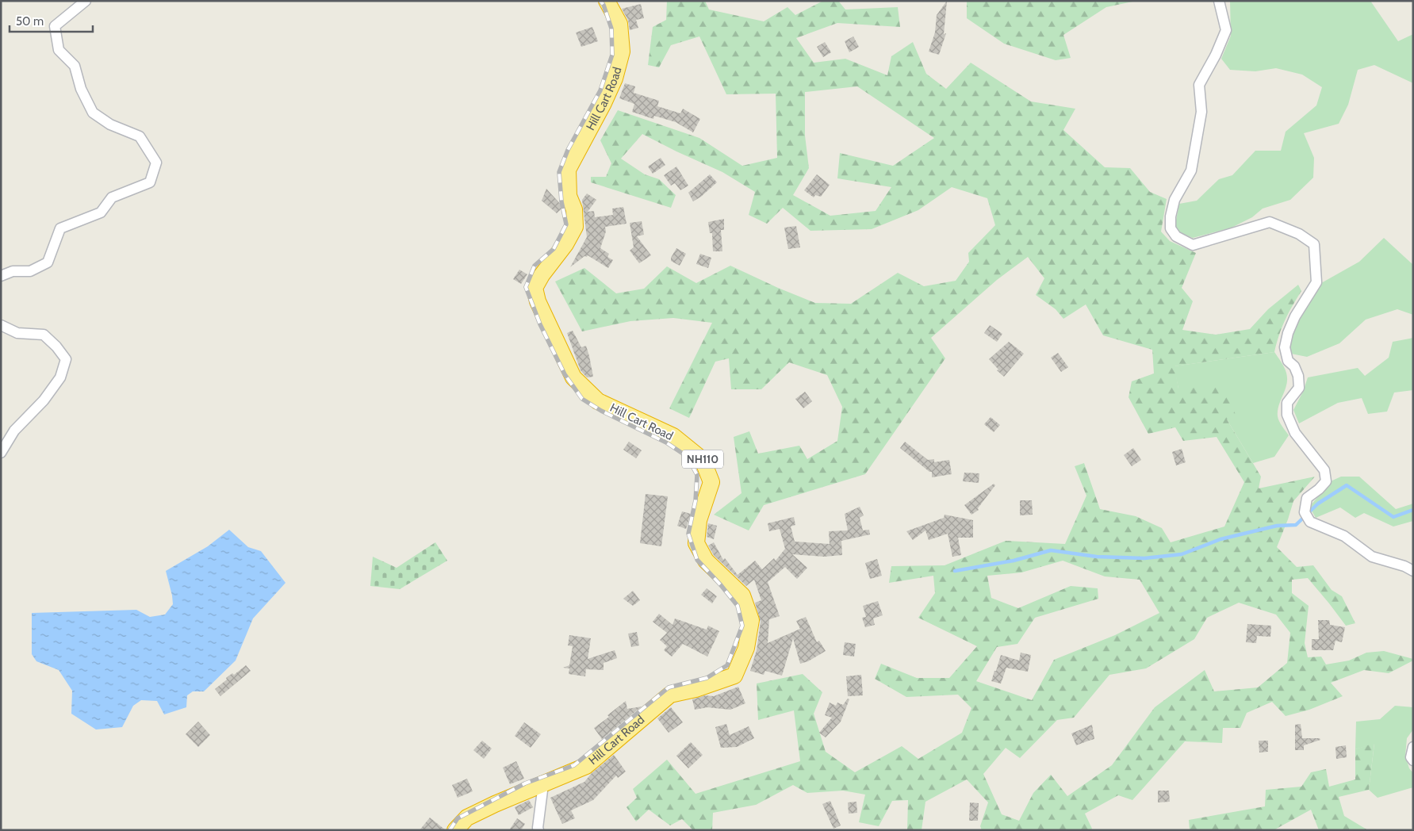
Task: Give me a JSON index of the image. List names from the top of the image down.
{
  "streets": {
    "highway": ["Hill Cart Road", "NH110"]
  },
  "scale_bar": "50 m"
}
